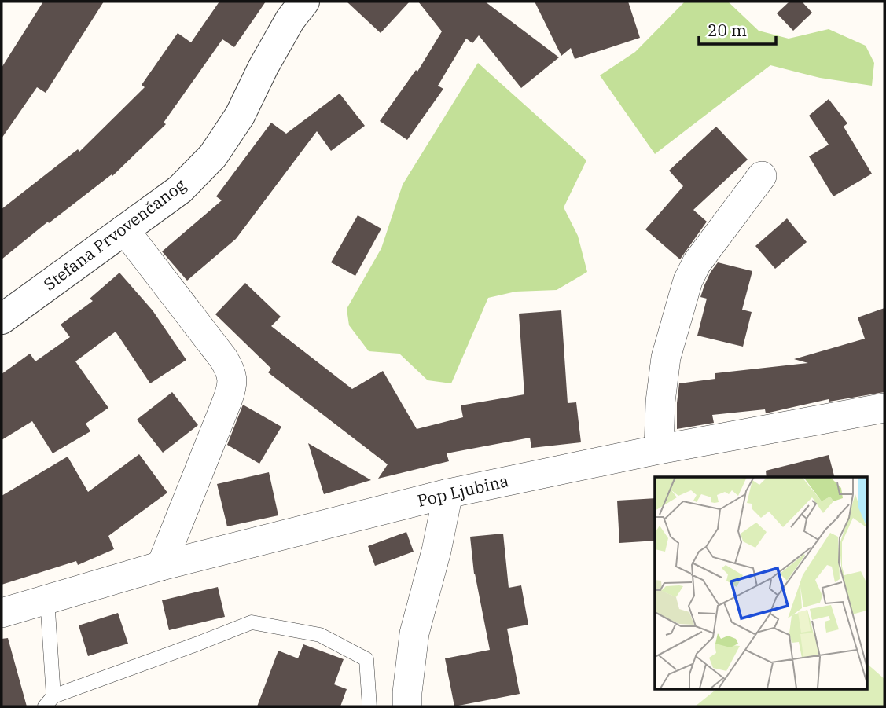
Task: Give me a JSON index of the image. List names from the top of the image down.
{
  "streets": {
    "street": ["Stefana Prvovenčanog", "Pop Ljubina"]
  },
  "scale_bar": "20 m"
}
